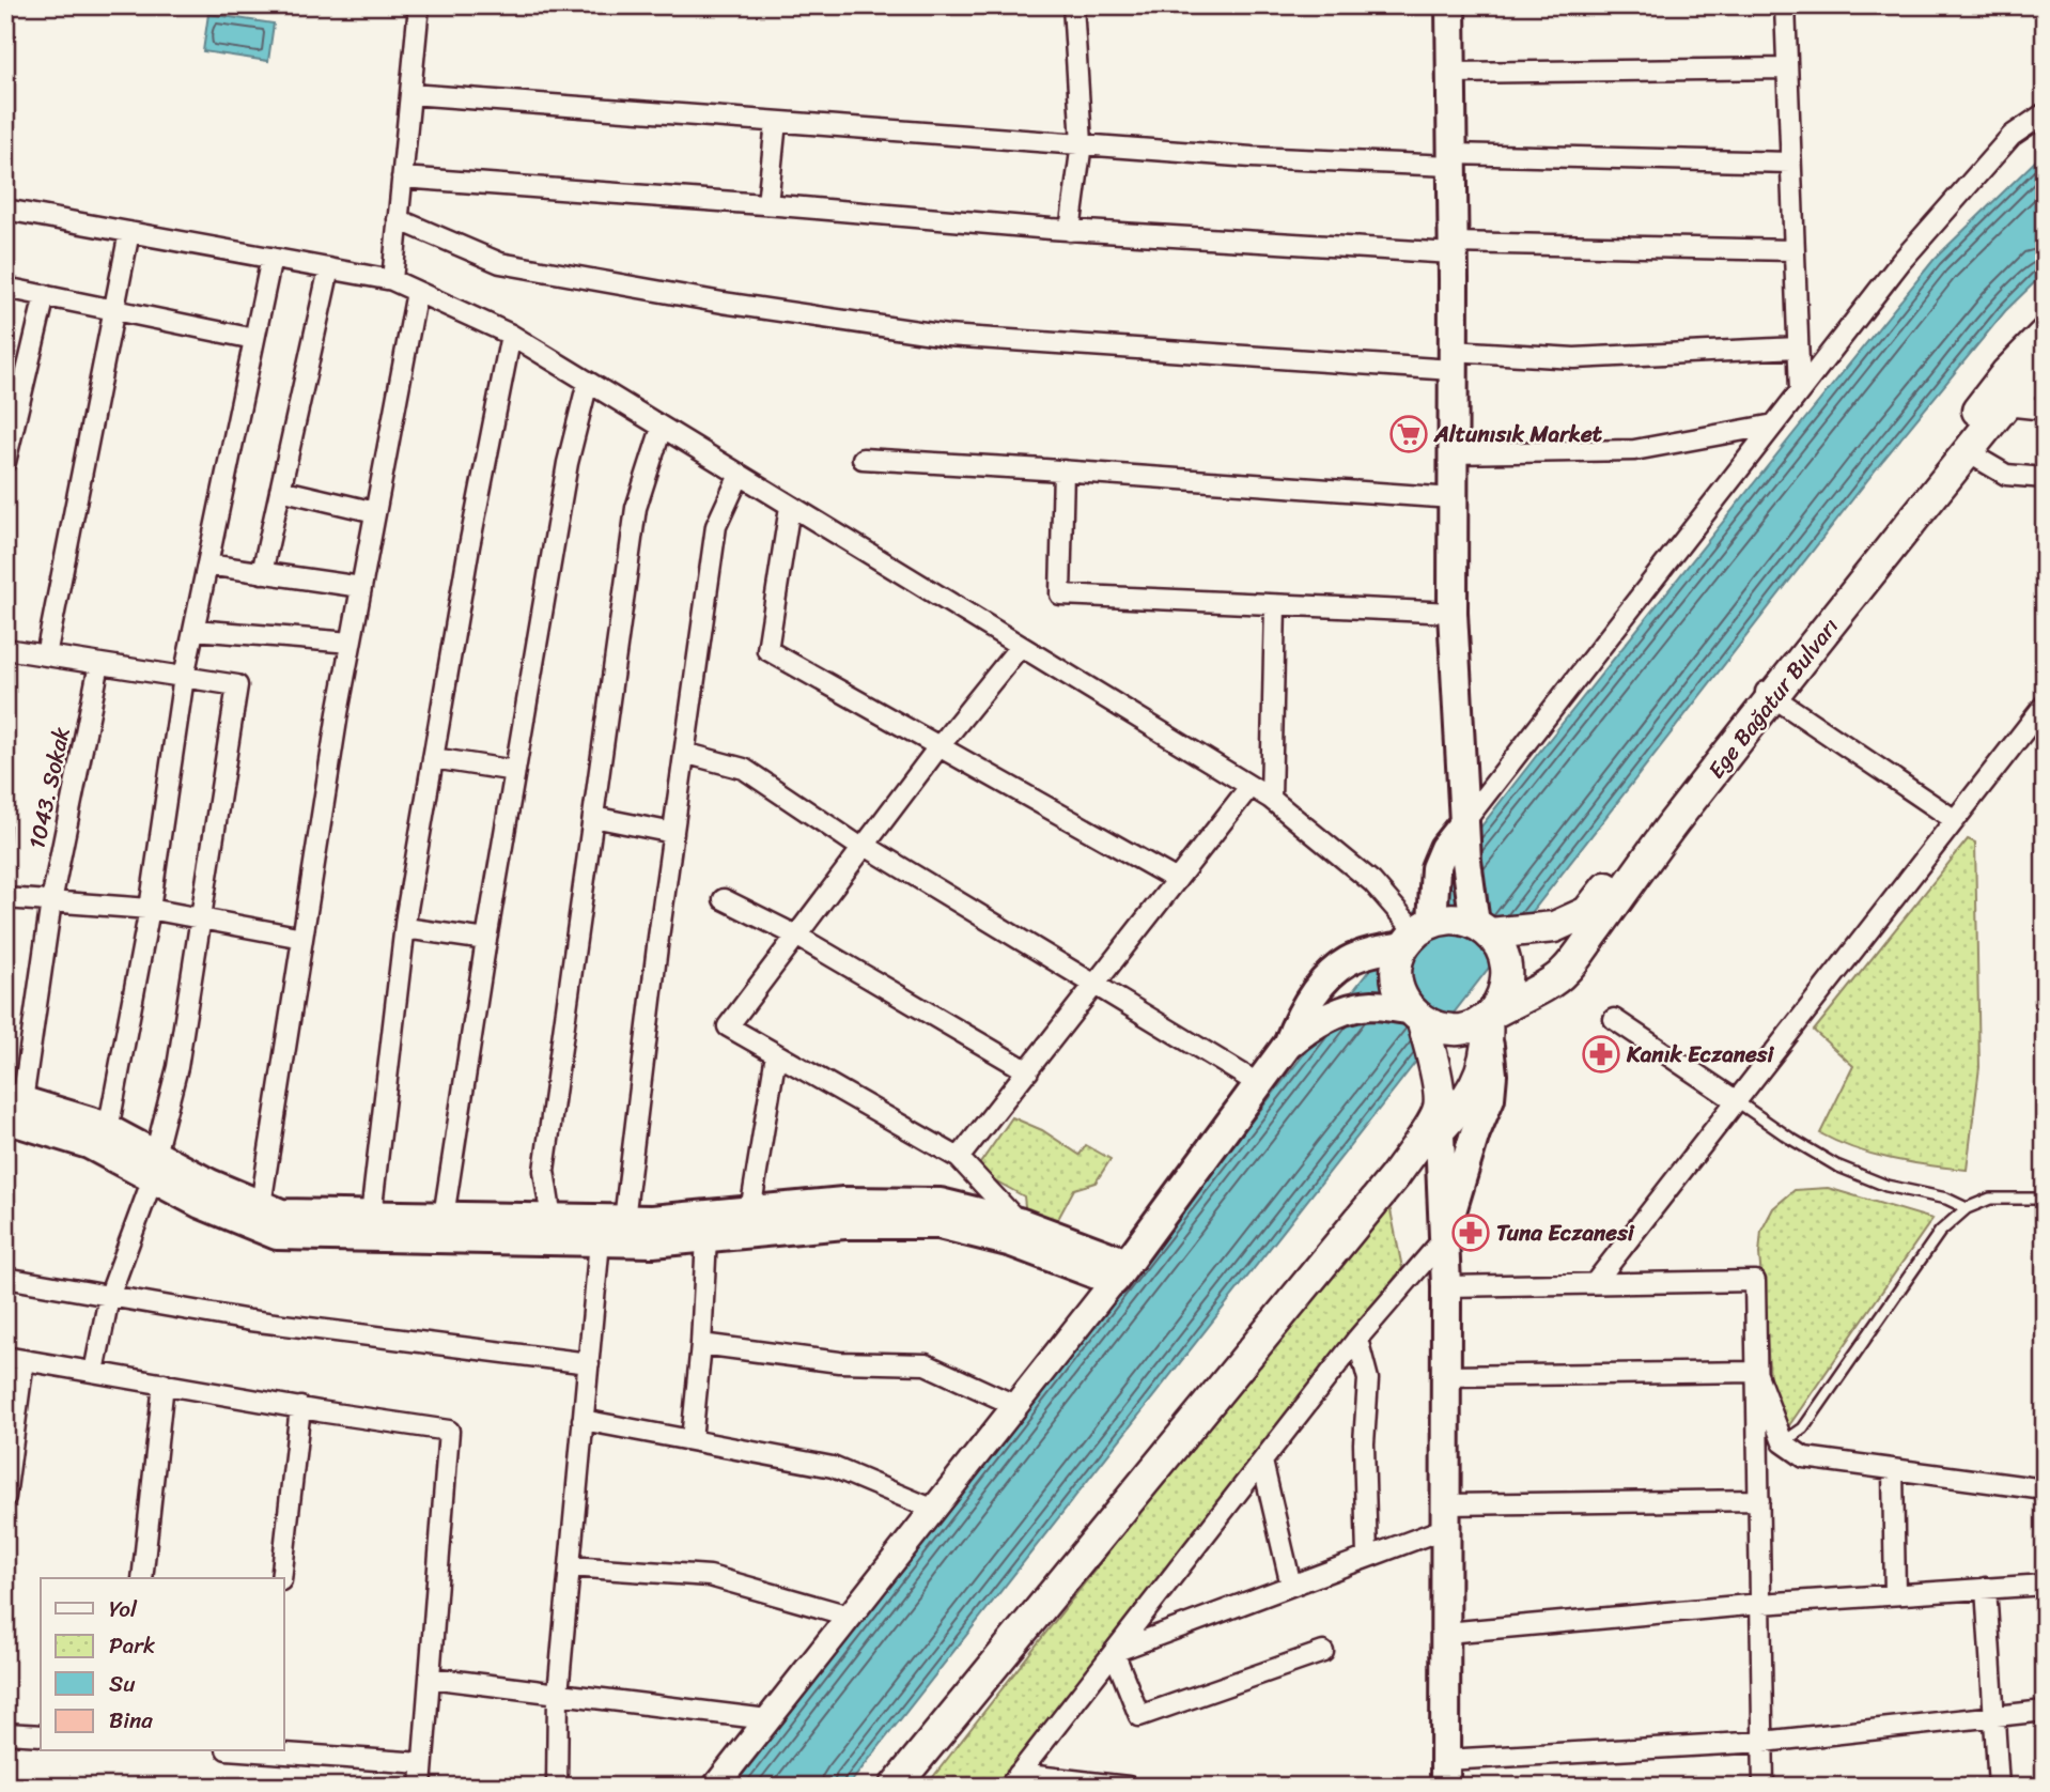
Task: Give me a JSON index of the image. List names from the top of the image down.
{
  "streets": {
    "main road": ["Ege Bağatur Bulvarı"],
    "street": ["1043. Sokak"]
  },
  "places": {
    "supermarket": ["Altunısık Market"],
    "pharmacy": ["Kanık Eczanesi", "Tuna Eczanesi"]
  },
  "legend": [
    "Yol",
    "Park",
    "Su",
    "Bina"
  ]
}
